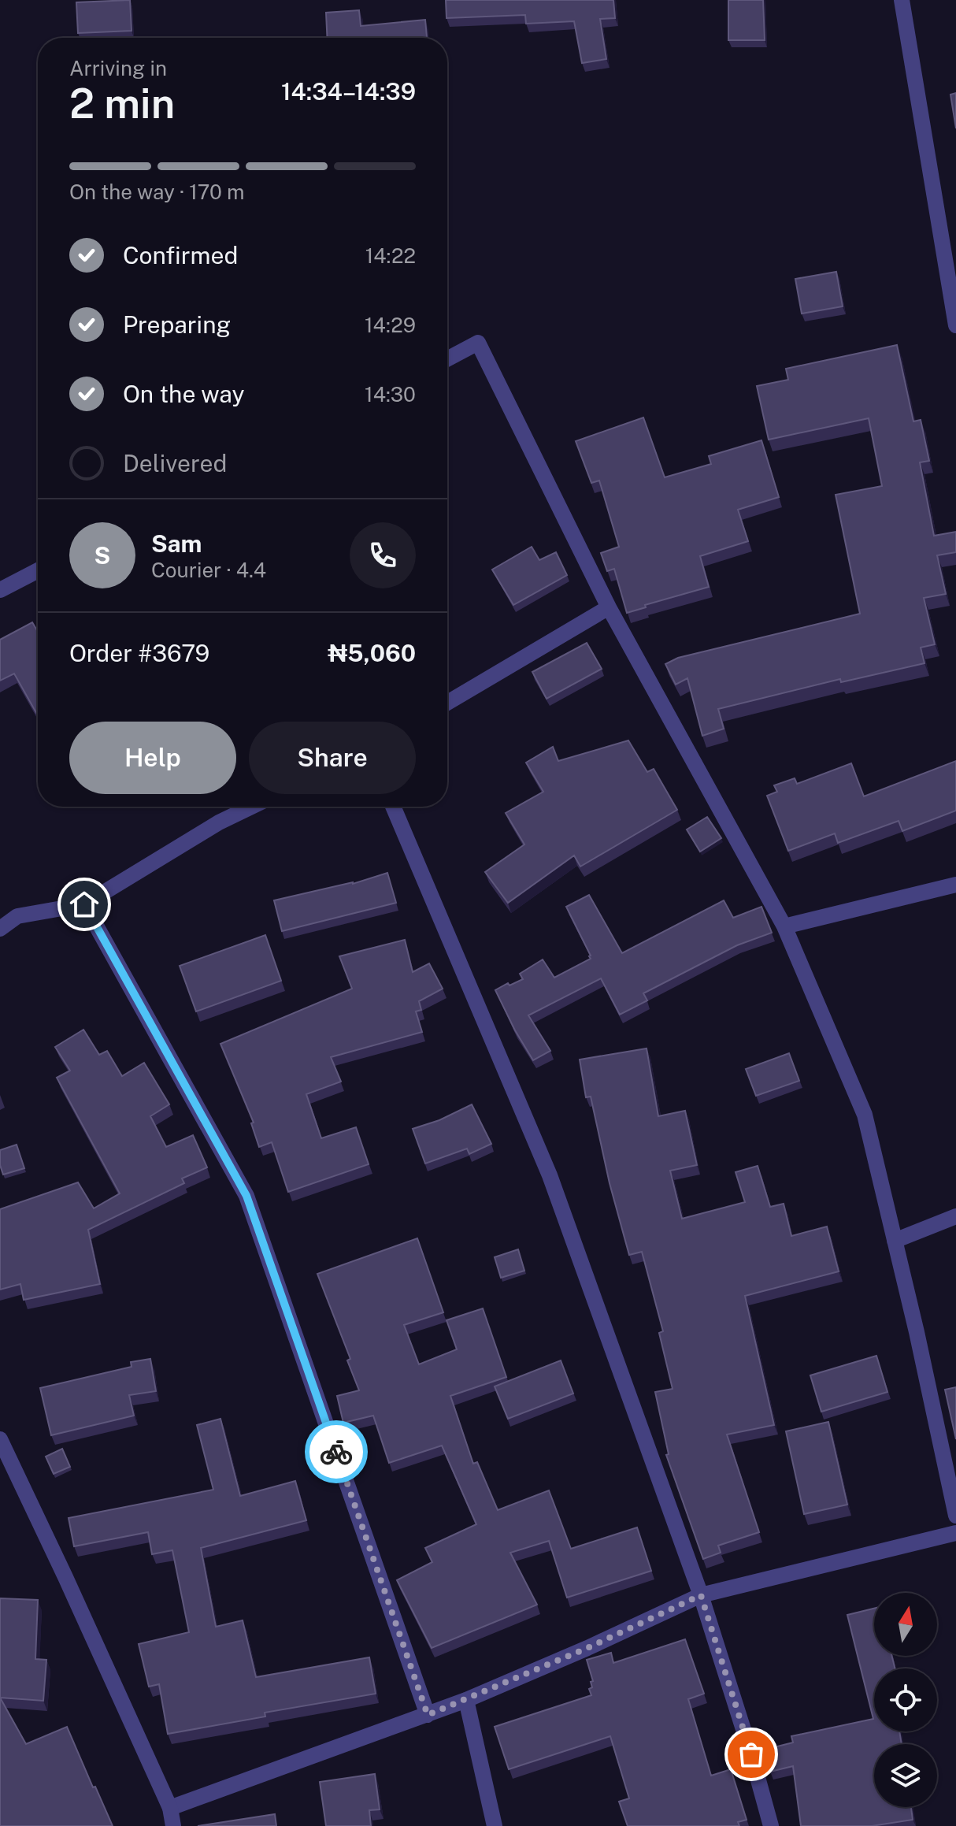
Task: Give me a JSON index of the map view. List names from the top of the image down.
{
  "north": "top",
  "page": {
    "heading": ["2 min", "Arriving in", "14:34–14:39"],
    "panel": [
      "Sam",
      "Courier · 4.4",
      "Order #3679",
      "₦5,060"
    ],
    "bar": "On the way · 170 m",
    "list": [
      ["Confirmed", "14:22"],
      ["Preparing", "14:29"],
      ["On the way", "14:30"],
      "Delivered"
    ],
    "round": "S",
    "buttons": ["Help", "Share"]
  }
}
